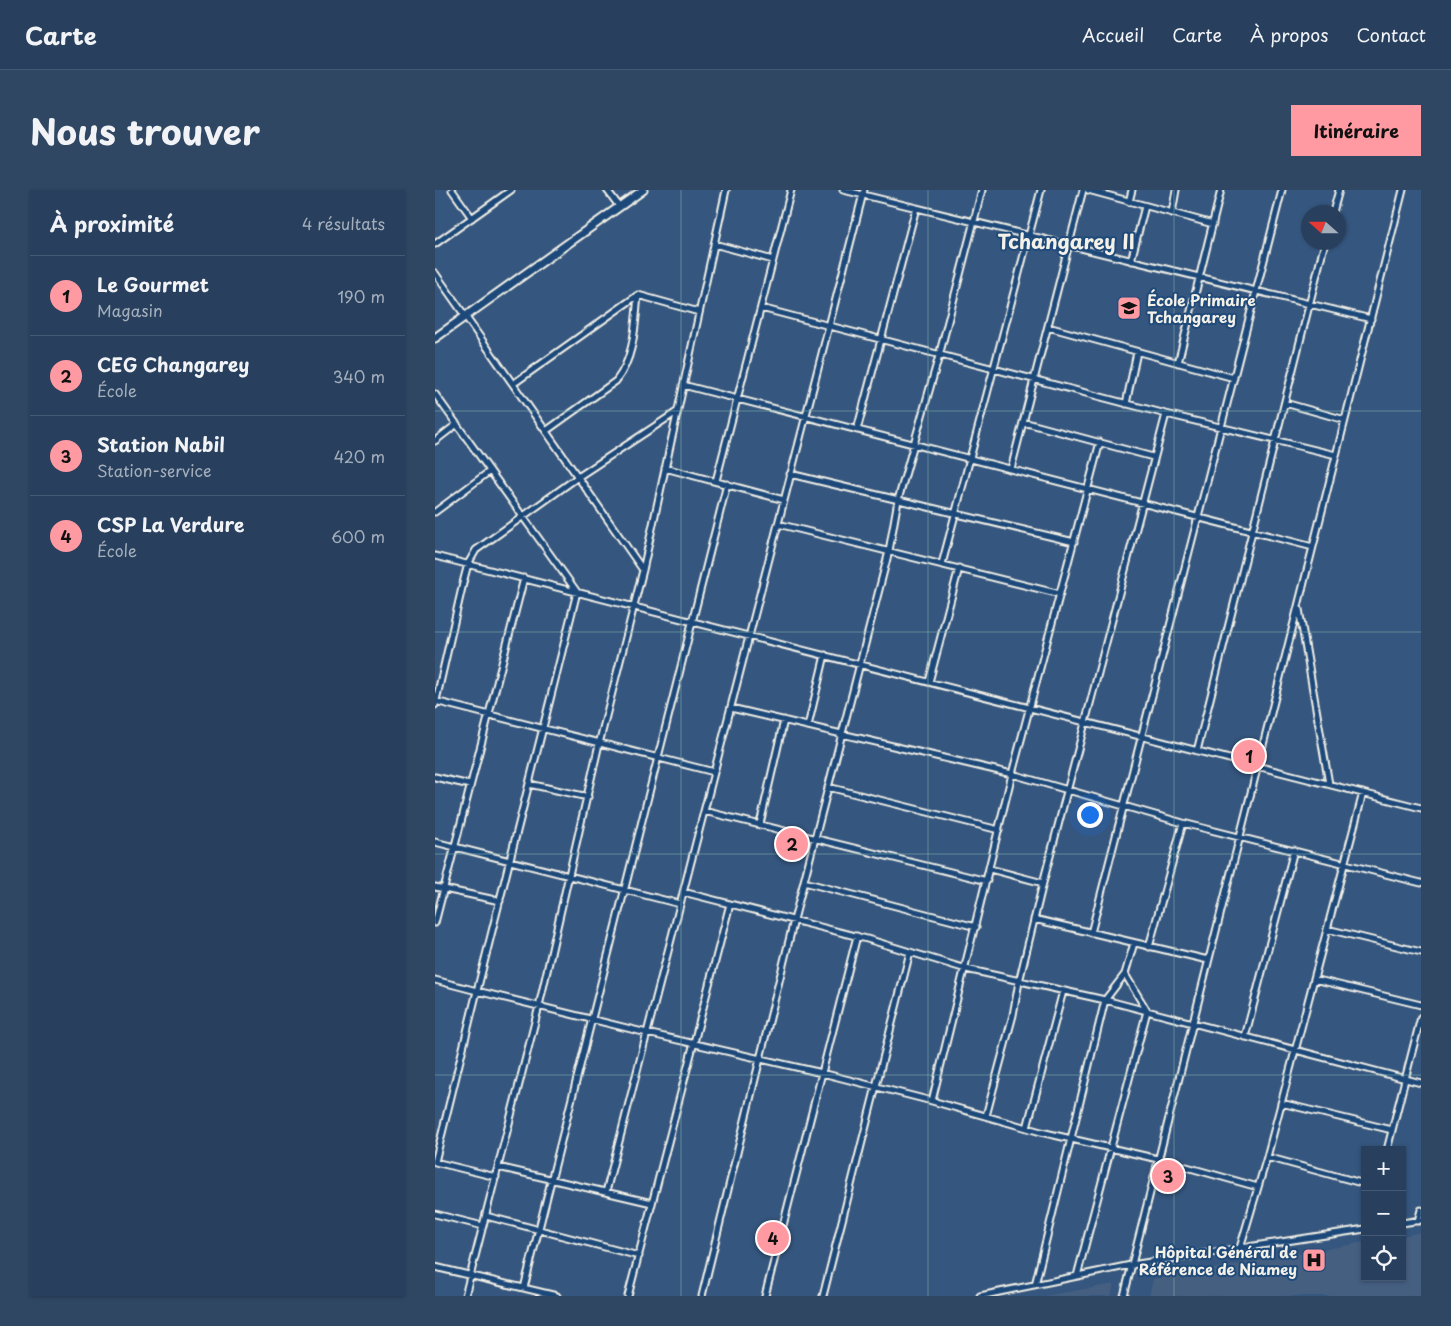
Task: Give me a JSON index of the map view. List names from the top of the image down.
{
  "districts": ["Tchangarey II"],
  "places": {
    "school or university": ["École Primaire Tchangarey"],
    "hospital": ["Hôpital Général de Référence de Niamey"]
  },
  "north": "left",
  "page": {
    "header": "Carte",
    "nav": [
      "Accueil",
      "Carte",
      "À propos",
      "Contact"
    ],
    "title": "Nous trouver",
    "buttons": "Itinéraire",
    "heading": ["À proximité", "4 résultats"],
    "list": [
      {
        "mark": "1",
        "name": "Le Gourmet",
        "note": "Magasin",
        "value": "190 m"
      },
      {
        "mark": "2",
        "name": "CEG Changarey",
        "note": "École",
        "value": "340 m"
      },
      {
        "mark": "3",
        "name": "Station Nabil",
        "note": "Station-service",
        "value": "420 m"
      },
      {
        "mark": "4",
        "name": "CSP La Verdure",
        "note": "École",
        "value": "600 m"
      }
    ],
    "pins": [
      "1",
      "2",
      "3",
      "4"
    ],
    "map_buttons": ["+", "−"]
  }
}
